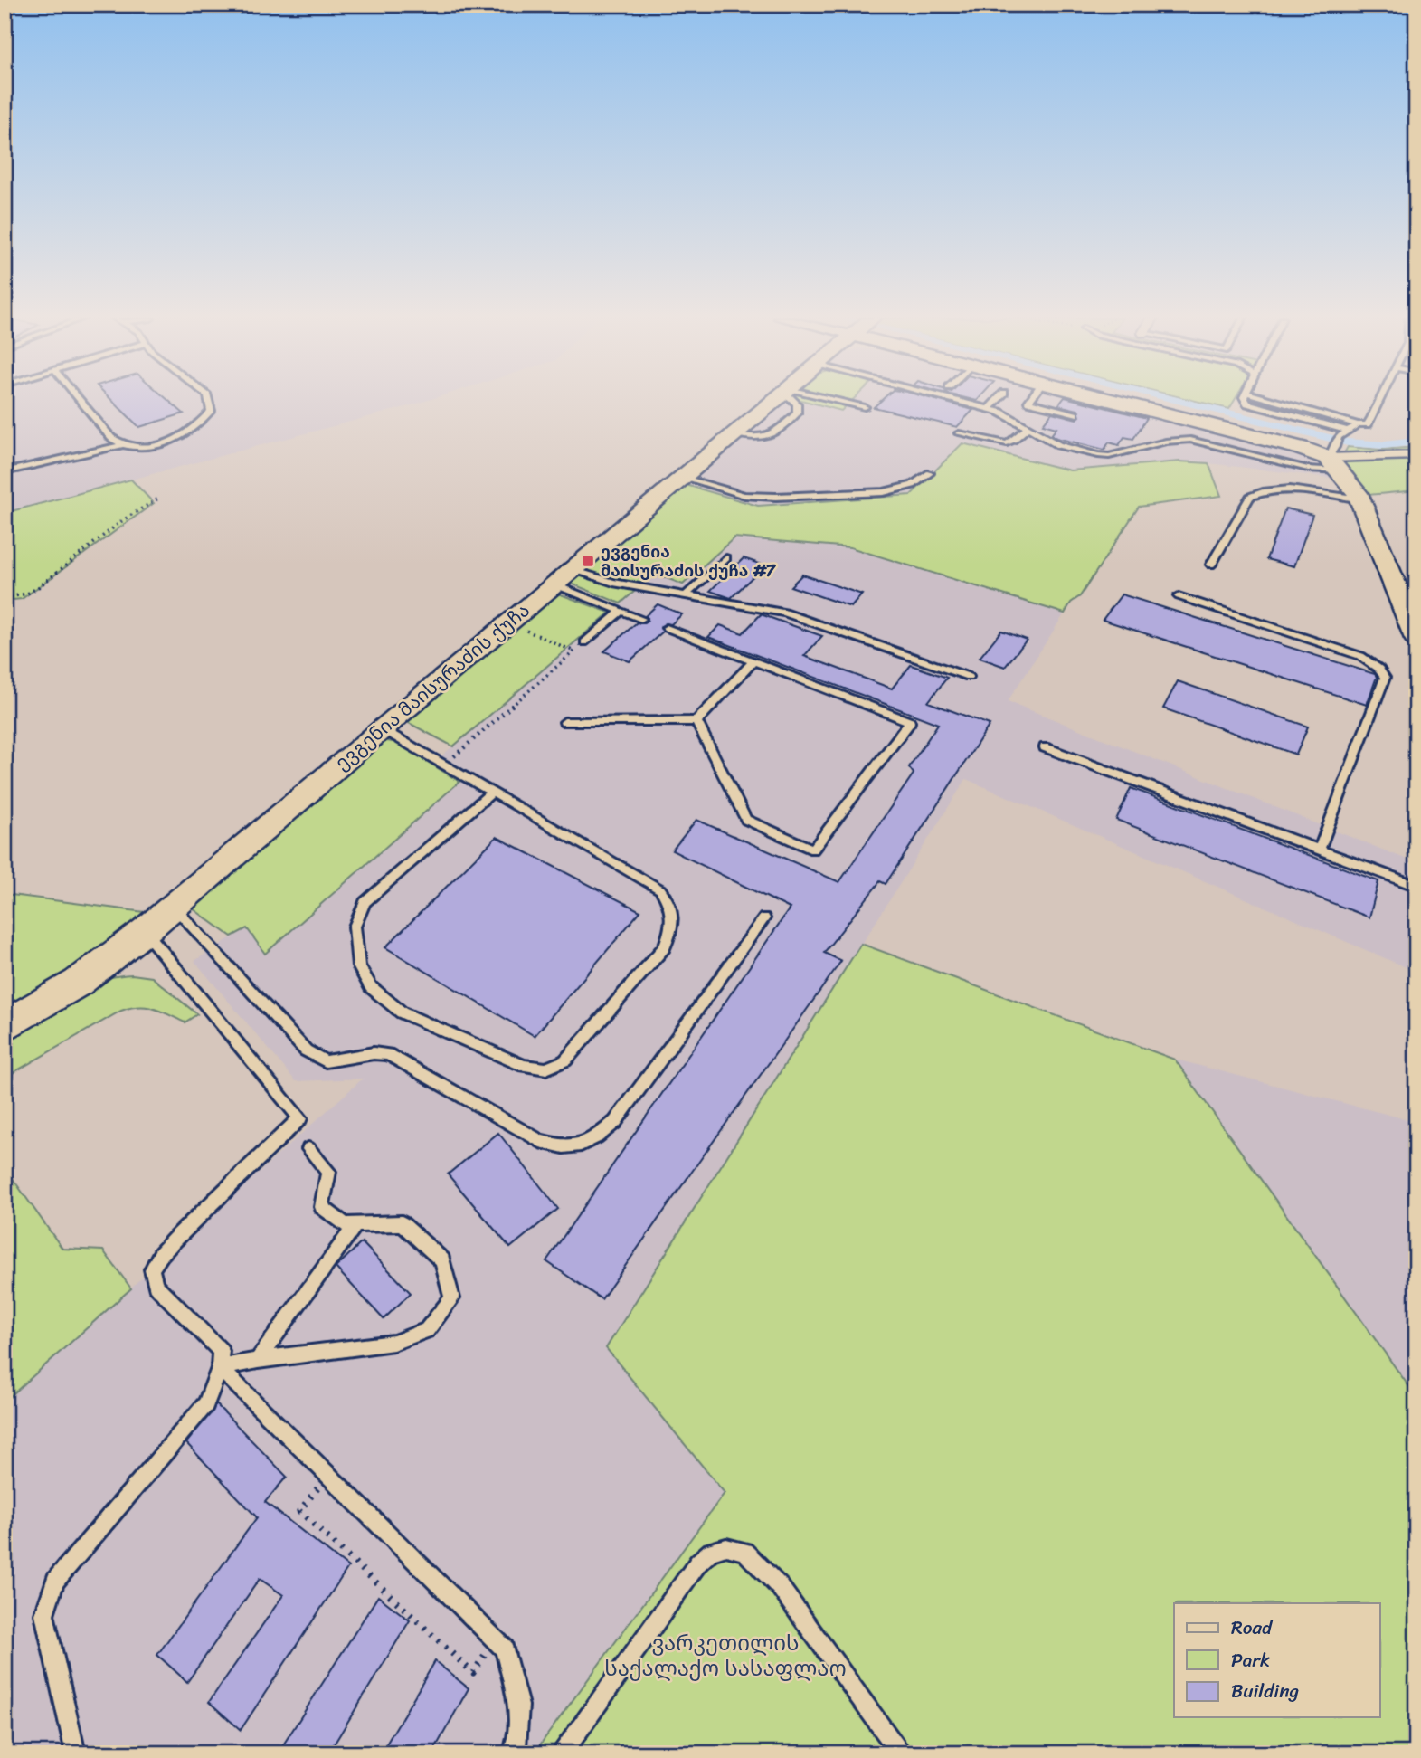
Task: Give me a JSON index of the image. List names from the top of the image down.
{
  "streets": {
    "street": ["ევგენია მაისურაძის ქუჩა"]
  },
  "parks": ["ვარკეთილის საქალაქო სასაფლაო"],
  "places": {
    "transit": ["ევგენია მაისურაძის ქუჩა #7"]
  },
  "legend": ["Road", "Park", "Building"]
}
